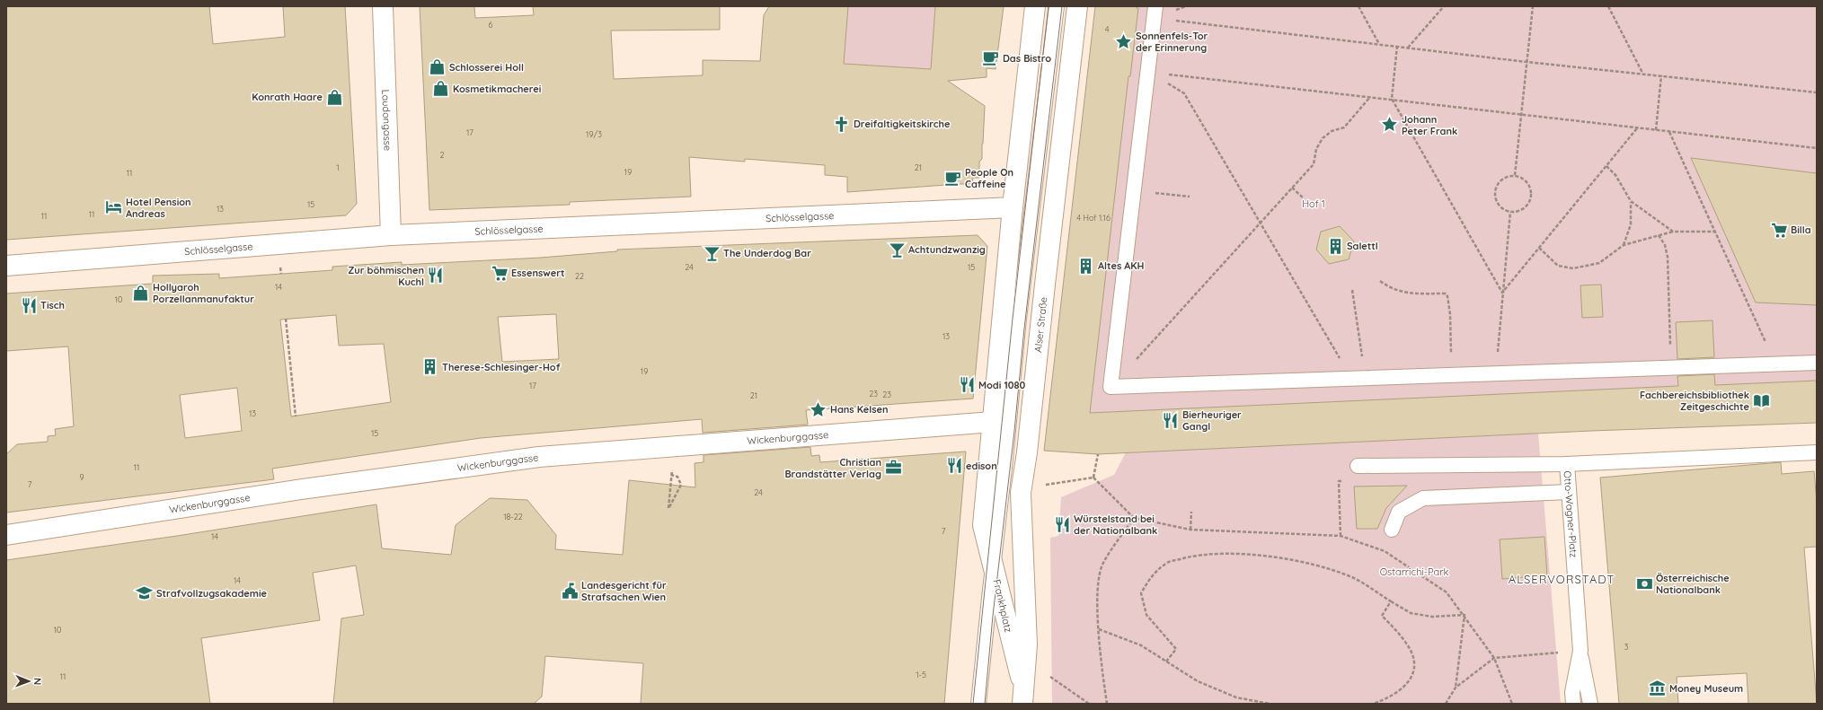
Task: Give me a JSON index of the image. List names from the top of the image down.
{
  "streets": {
    "street": [
      "Laudongasse",
      "Schlösselgasse",
      "Alser Straße",
      "Wickenburggasse",
      "Frankhplatz"
    ],
    "lane": ["Otto-Wagner-Platz"]
  },
  "crossings": [
    ["Laudongasse", "Schlösselgasse"],
    ["Alser Straße", "Frankhplatz"],
    ["Wickenburggasse", "Frankhplatz"]
  ],
  "districts": ["ALSERVORSTADT"],
  "parks": ["Hof 1", "Ostarrichi-Park"],
  "places": {
    "place": ["Sonnenfels-Tor der Erinnerung", "Johann Peter Frank", "Hans Kelsen"],
    "cafe": ["Das Bistro", "People On Caffeine"],
    "shop": [
      "Schlosserei Holl",
      "Kosmetikmacherei",
      "Konrath Haare",
      "Hollyaroh Porzellanmanufaktur"
    ],
    "church": ["Dreifaltigkeitskirche"],
    "hotel": ["Hotel Pension Andreas"],
    "supermarket": ["Billa", "Essenswert"],
    "building": ["Salettl", "Altes AKH", "Therese-Schlesinger-Hof"],
    "bar": ["Achtundzwanzig", "The Underdog Bar"],
    "restaurant": [
      "Zur böhmischen Kuchl",
      "Tisch",
      "Modi 1080",
      "Bierheuriger Gangl",
      "edison",
      "Würstelstand bei der Nationalbank"
    ],
    "library": ["Fachbereichsbibliothek Zeitgeschichte"],
    "office": ["Christian Brandstätter Verlag"],
    "bank": ["Österreichische Nationalbank"],
    "public building": ["Landesgericht für Strafsachen Wien"],
    "school or university": ["Strafvollzugsakademie"],
    "museum": ["Money Museum"]
  },
  "house_numbers": [
    "6",
    "4",
    "17",
    "19/3",
    "2",
    "1",
    "21",
    "19",
    "11",
    "15",
    "13",
    "11",
    "11",
    "4 Hof 1.16",
    "24",
    "15",
    "22",
    "14",
    "10",
    "13",
    "19",
    "17",
    "23",
    "23",
    "21",
    "13",
    "15",
    "11",
    "9",
    "7",
    "24",
    "18-22",
    "7",
    "14",
    "14",
    "10",
    "3",
    "1-5",
    "11"
  ],
  "north": "right"
}
